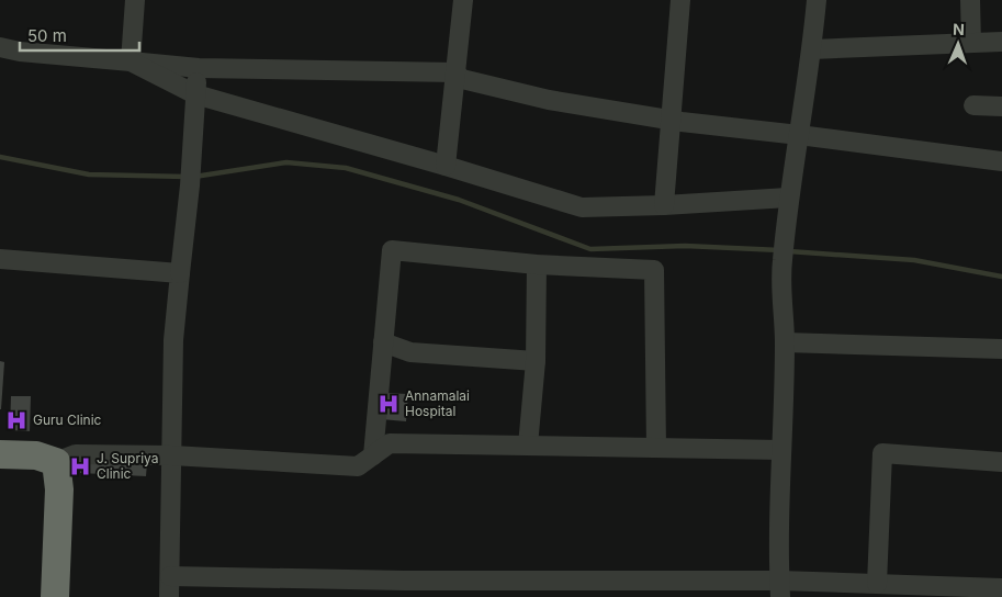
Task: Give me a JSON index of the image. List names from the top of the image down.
{
  "places": {
    "hospital": ["Annamalai Hospital", "Guru Clinic", "J. Supriya Clinic"]
  },
  "scale_bar": "50 m",
  "north": "top"
}
